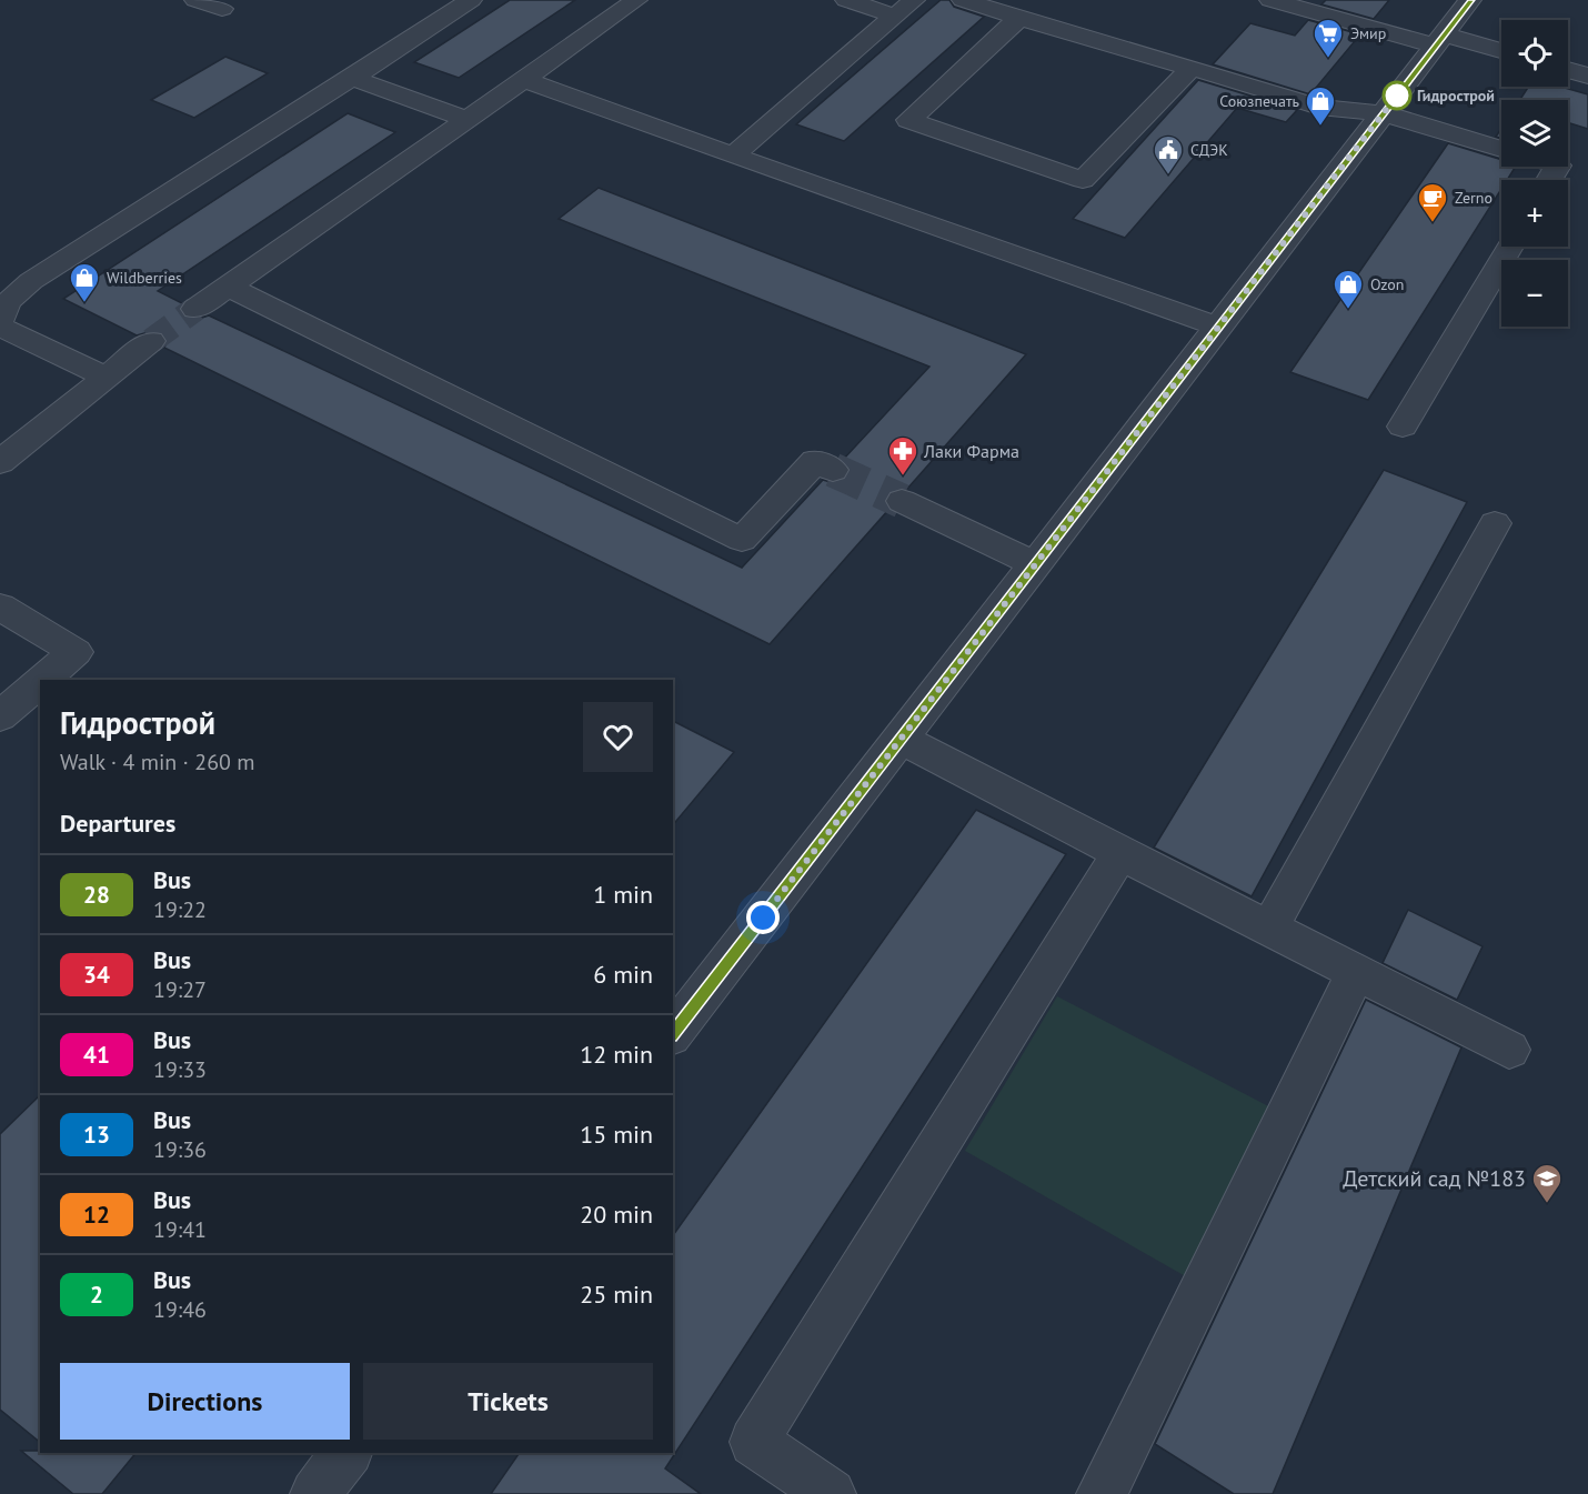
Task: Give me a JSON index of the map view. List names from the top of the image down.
{
  "places": {
    "supermarket": ["Эмир"],
    "other": ["Гидрострой"],
    "shop": ["Союзпечать", "Wildberries", "Ozon"],
    "public building": ["СДЭК"],
    "cafe": ["Zerno"],
    "pharmacy": ["Лаки Фарма"],
    "school or university": ["Детский сад №183"]
  },
  "lines": ["bus line 28"],
  "page": {
    "map_buttons": ["+", "−"],
    "heading": [
      ["Гидрострой", "Walk · 4 min · 260 m"],
      "Departures"
    ],
    "list": [
      {
        "mark": "28",
        "name": "Bus",
        "note": "19:22",
        "value": "1 min"
      },
      {
        "mark": "34",
        "name": "Bus",
        "note": "19:27",
        "value": "6 min"
      },
      {
        "mark": "41",
        "name": "Bus",
        "note": "19:33",
        "value": "12 min"
      },
      {
        "mark": "13",
        "name": "Bus",
        "note": "19:36",
        "value": "15 min"
      },
      {
        "mark": "12",
        "name": "Bus",
        "note": "19:41",
        "value": "20 min"
      },
      {
        "mark": "2",
        "name": "Bus",
        "note": "19:46",
        "value": "25 min"
      }
    ],
    "buttons": ["Directions", "Tickets"]
  }
}
